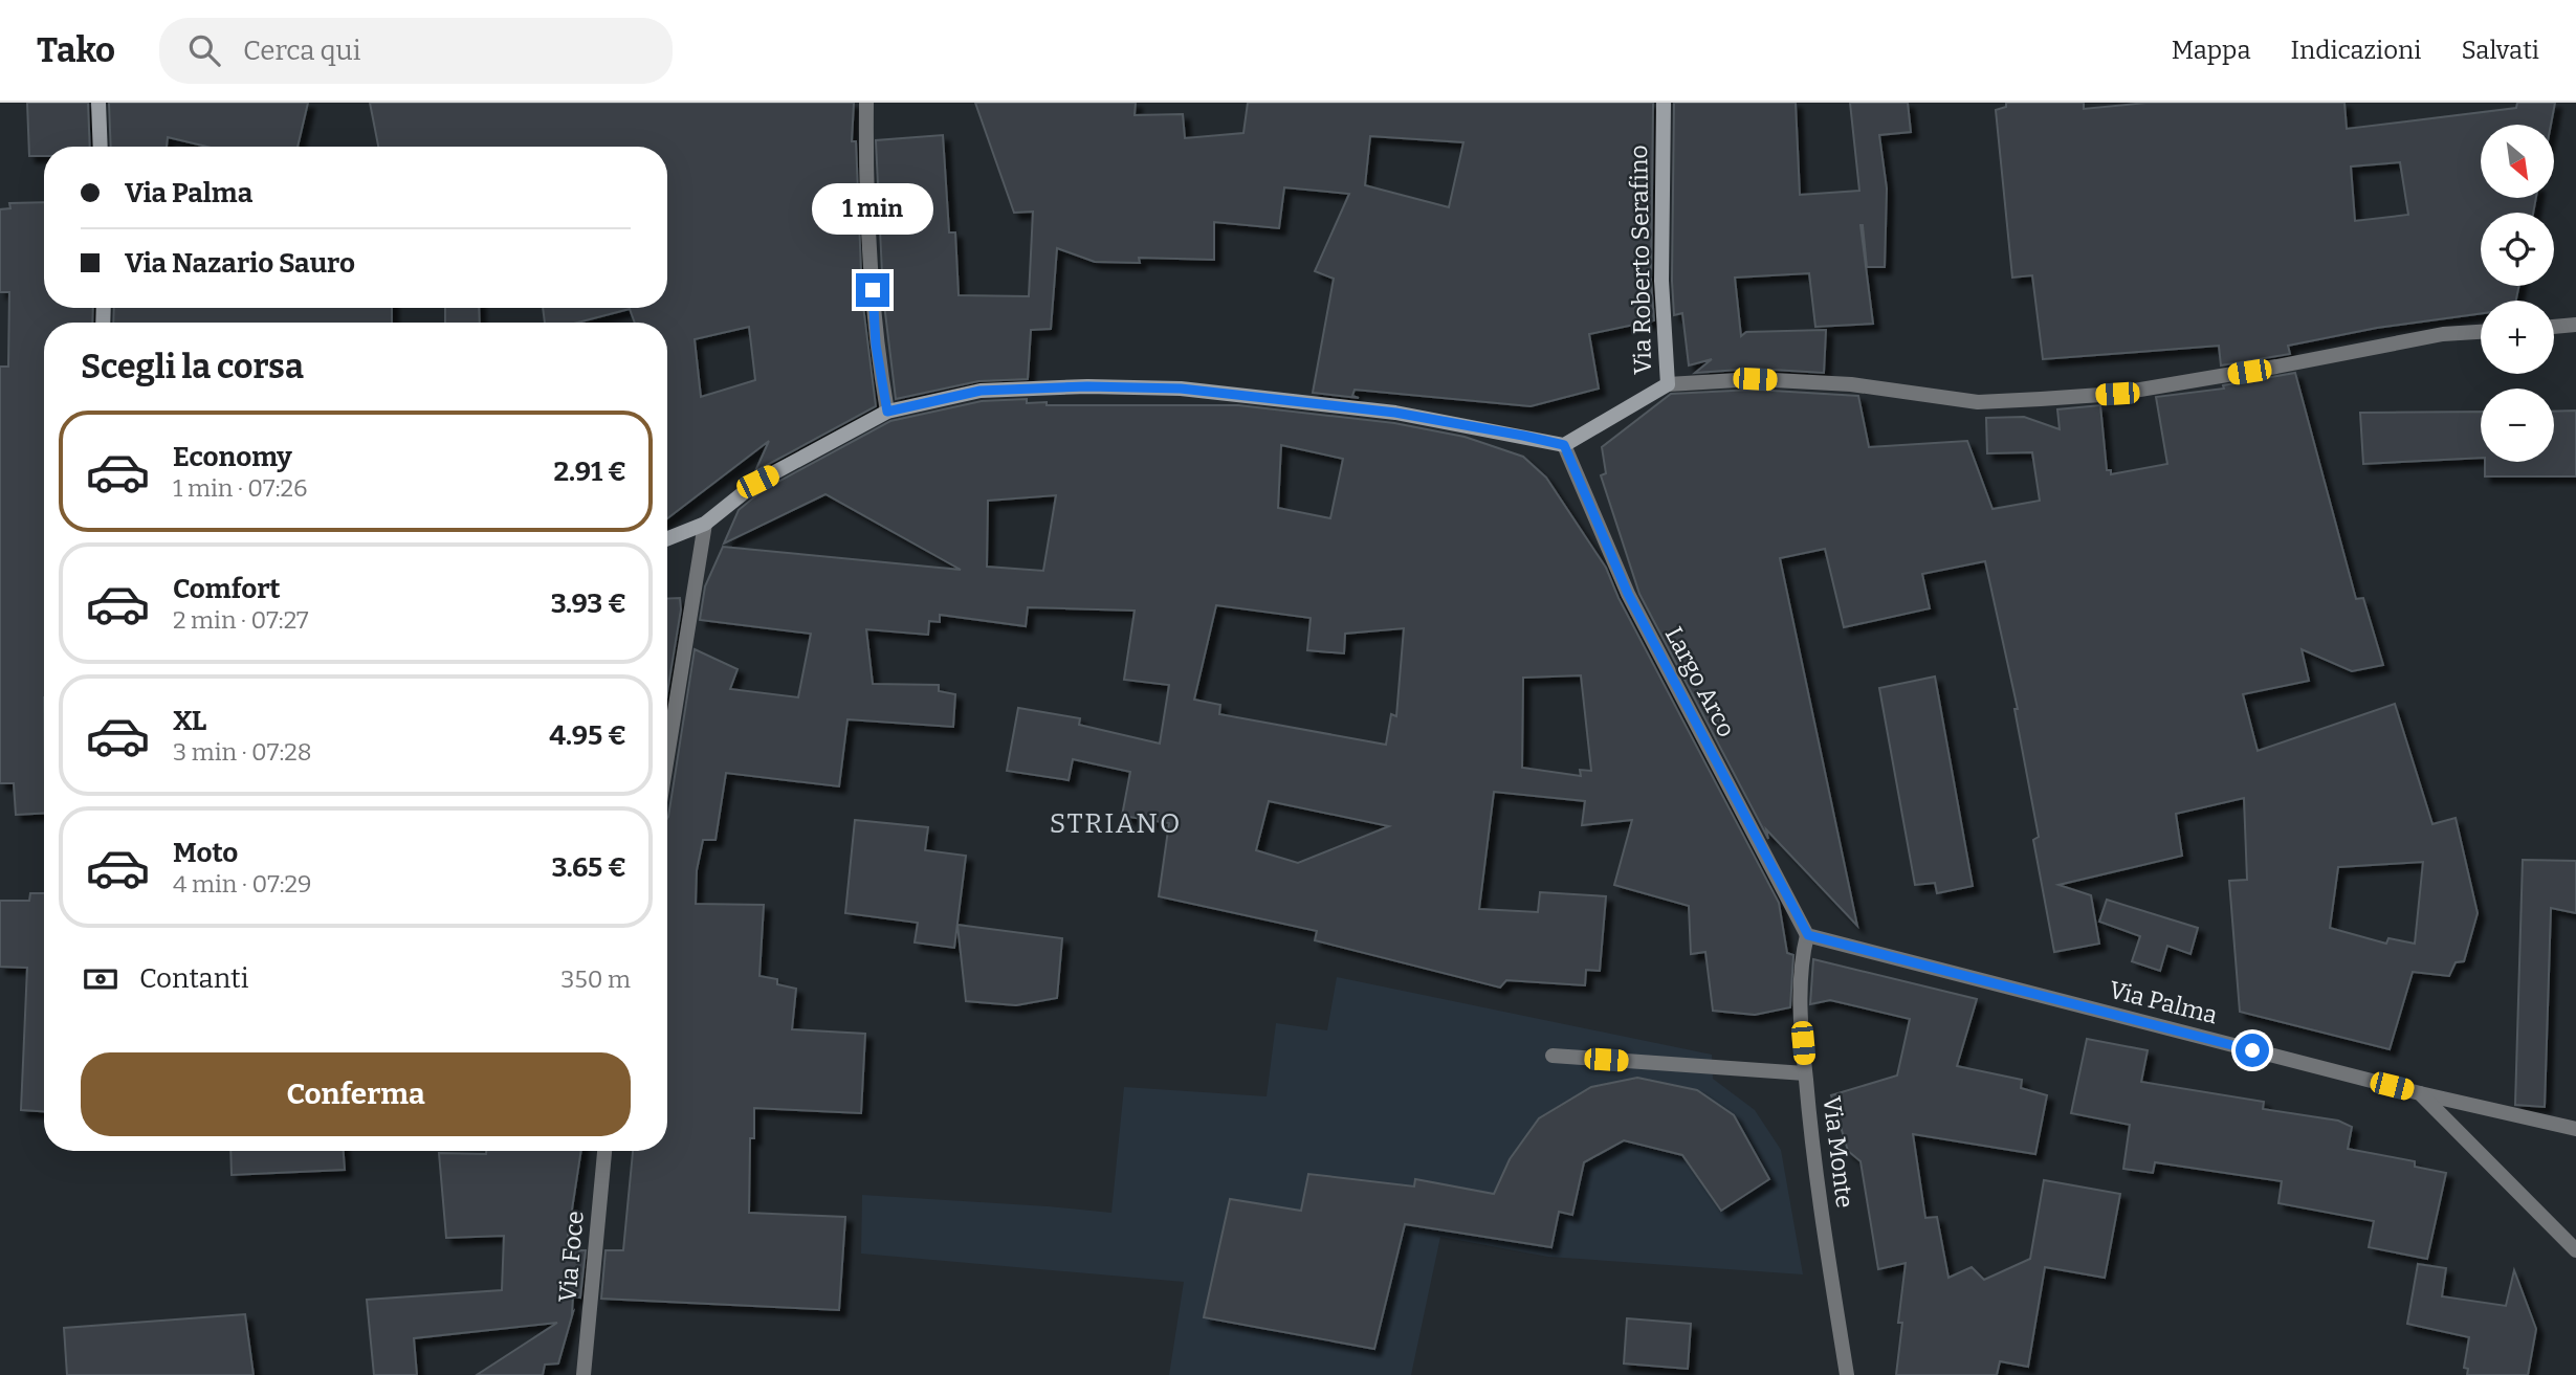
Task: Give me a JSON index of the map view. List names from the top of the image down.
{
  "streets": {
    "main road": ["Via Roberto Serafino"],
    "street": [
      "Largo Arco",
      "Via Palma",
      "Via Monte",
      "Via Foce"
    ]
  },
  "crossings": [
    ["Via Roberto Serafino", "Largo Arco"],
    ["Largo Arco", "Via Palma"],
    ["Largo Arco", "Via Monte"],
    ["Via Palma", "Via Monte"]
  ],
  "districts": ["STRIANO"],
  "north": "bottom right",
  "page": {
    "header": "Tako",
    "search": "Cerca qui",
    "nav": ["Mappa", "Indicazioni", "Salvati"],
    "map_buttons": ["+", "−"],
    "banner": ["Via Palma", "Via Nazario Sauro"],
    "bubble": "1 min",
    "heading": "Scegli la corsa",
    "list": [
      {
        "name": "Economy",
        "note": "1 min · 07:26",
        "value": "2.91 €"
      },
      {
        "name": "Comfort",
        "note": "2 min · 07:27",
        "value": "3.93 €"
      },
      {
        "name": "XL",
        "note": "3 min · 07:28",
        "value": "4.95 €"
      },
      {
        "name": "Moto",
        "note": "4 min · 07:29",
        "value": "3.65 €"
      }
    ],
    "pay": ["Contanti", "350 m"],
    "buttons": "Conferma"
  }
}
